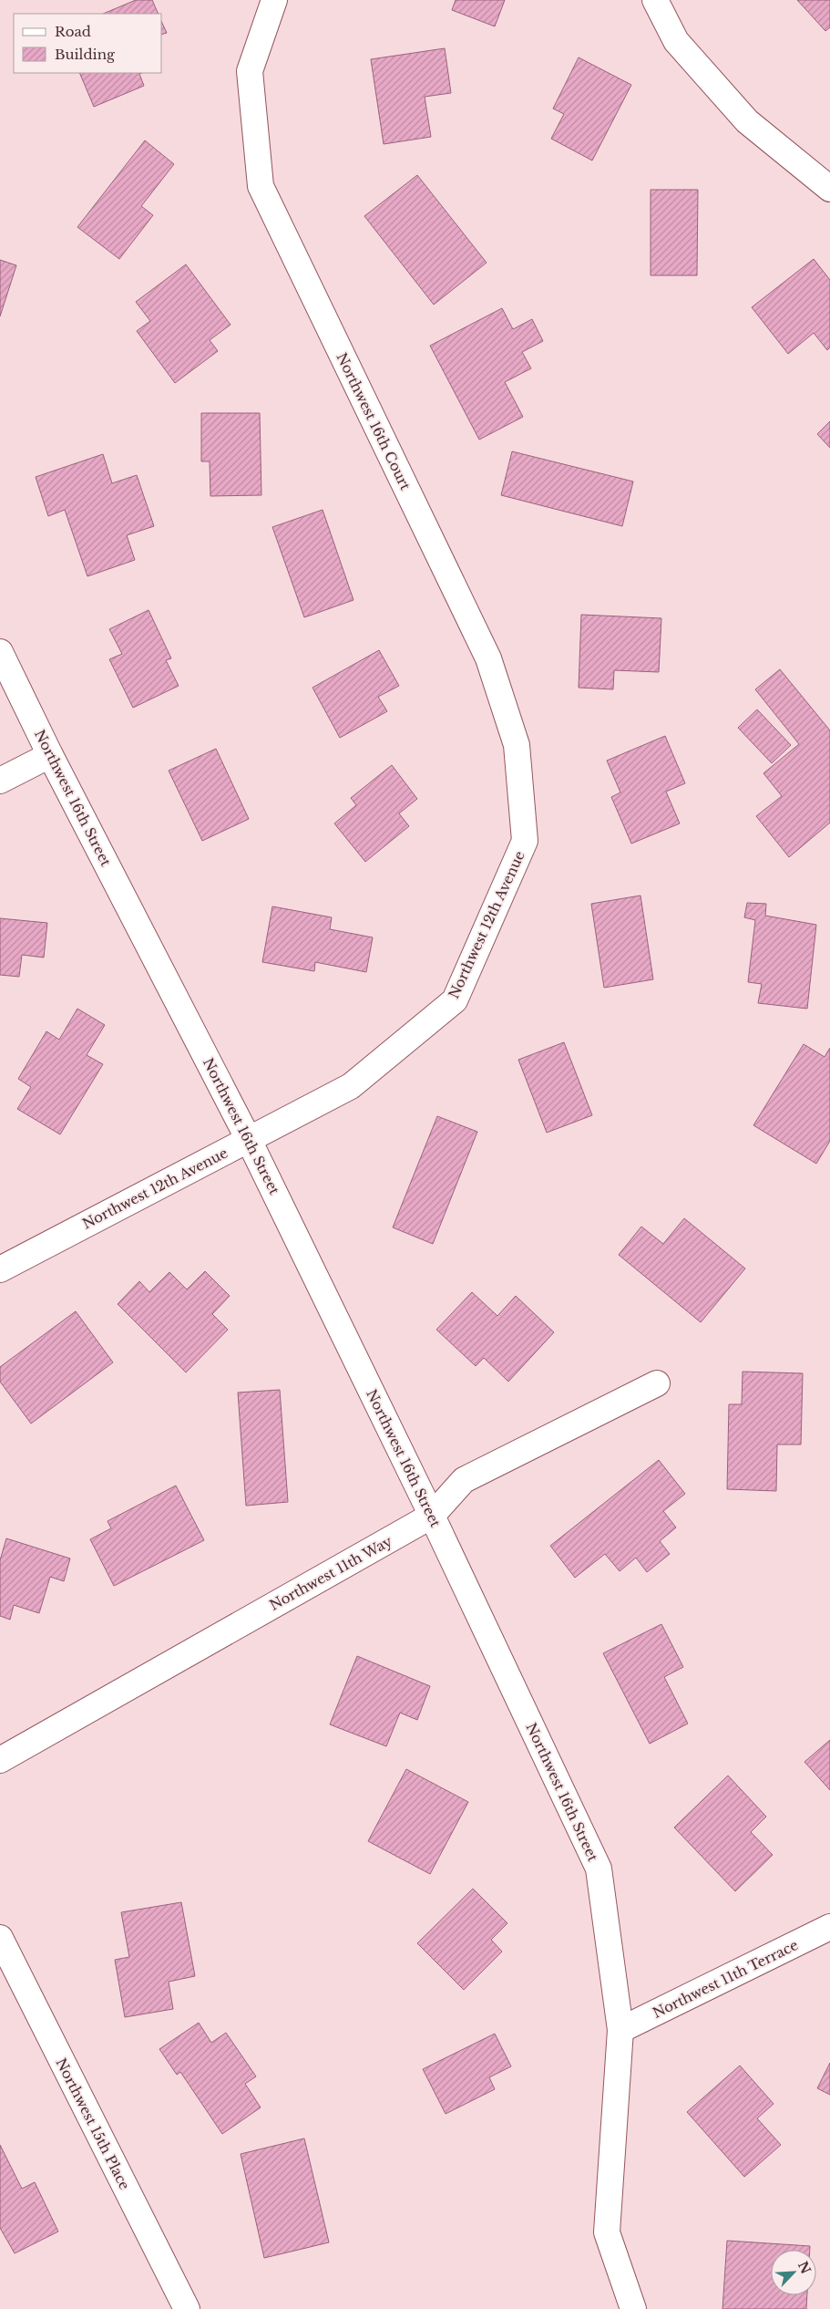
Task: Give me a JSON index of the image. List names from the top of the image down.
{
  "streets": {
    "street": [
      "Northwest 16th Court",
      "Northwest 16th Street",
      "Northwest 12th Avenue",
      "Northwest 11th Way",
      "Northwest 11th Terrace",
      "Northwest 15th Place"
    ]
  },
  "crossings": [
    ["Northwest 16th Court", "Northwest 12th Avenue"],
    ["Northwest 16th Street", "Northwest 12th Avenue"],
    ["Northwest 16th Street", "Northwest 11th Way"],
    ["Northwest 16th Street", "Northwest 11th Terrace"]
  ],
  "legend": ["Road", "Building"],
  "north": "top right"
}
